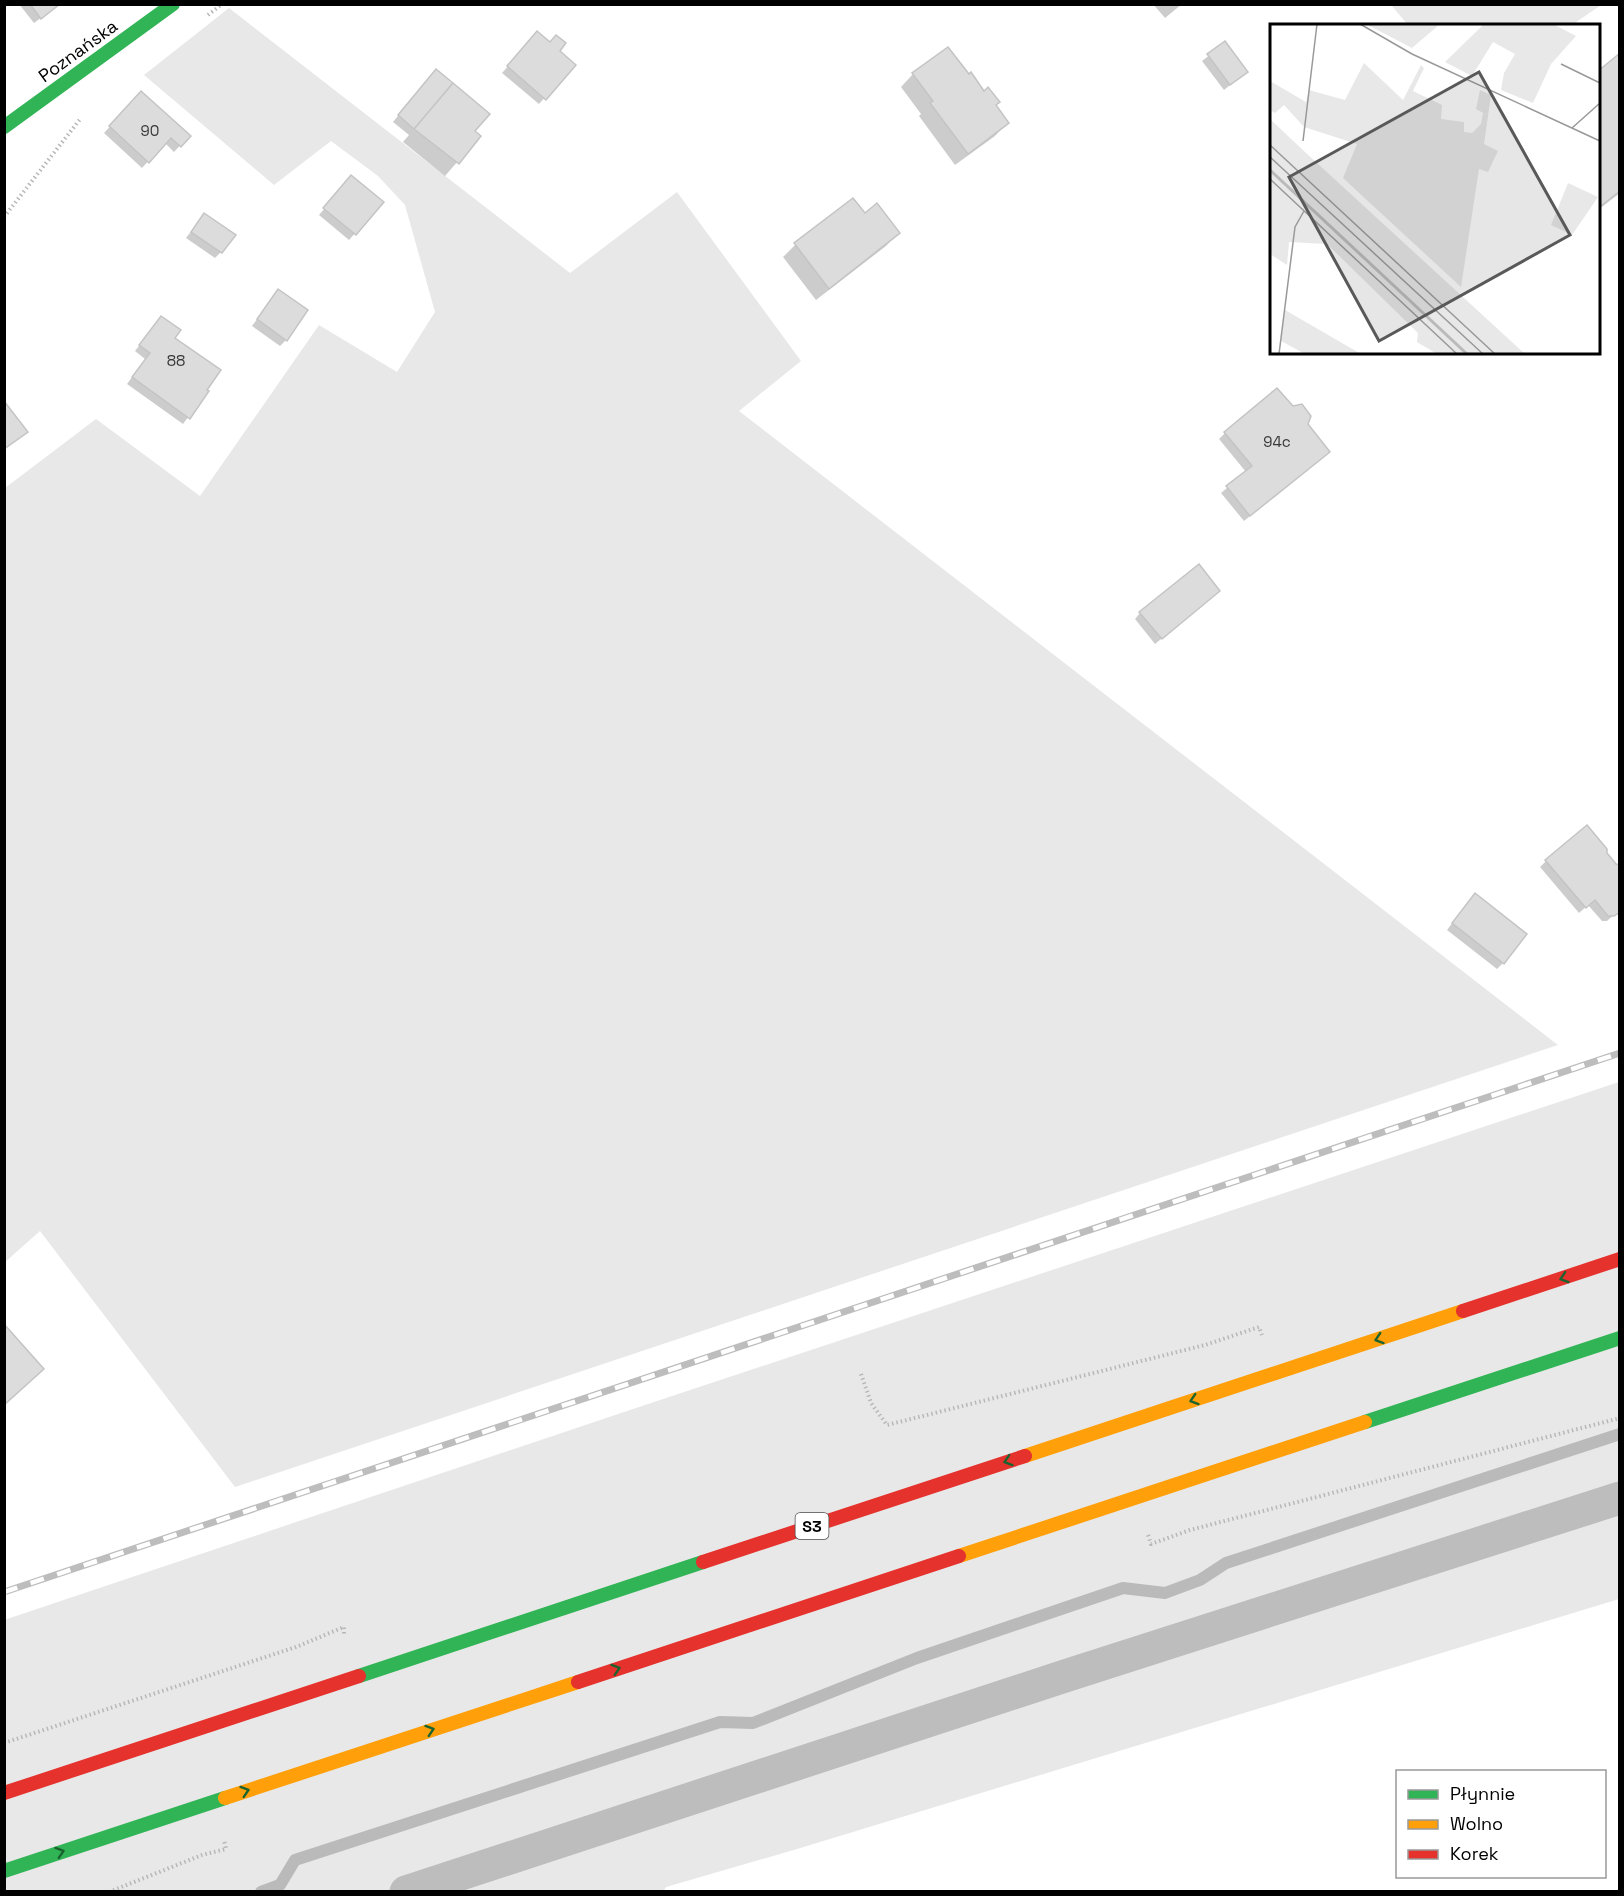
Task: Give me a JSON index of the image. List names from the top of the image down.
{
  "streets": {
    "main road": ["Poznańska", "S3"]
  },
  "house_numbers": ["90", "88", "94c"],
  "legend": ["Płynnie", "Wolno", "Korek"]
}
